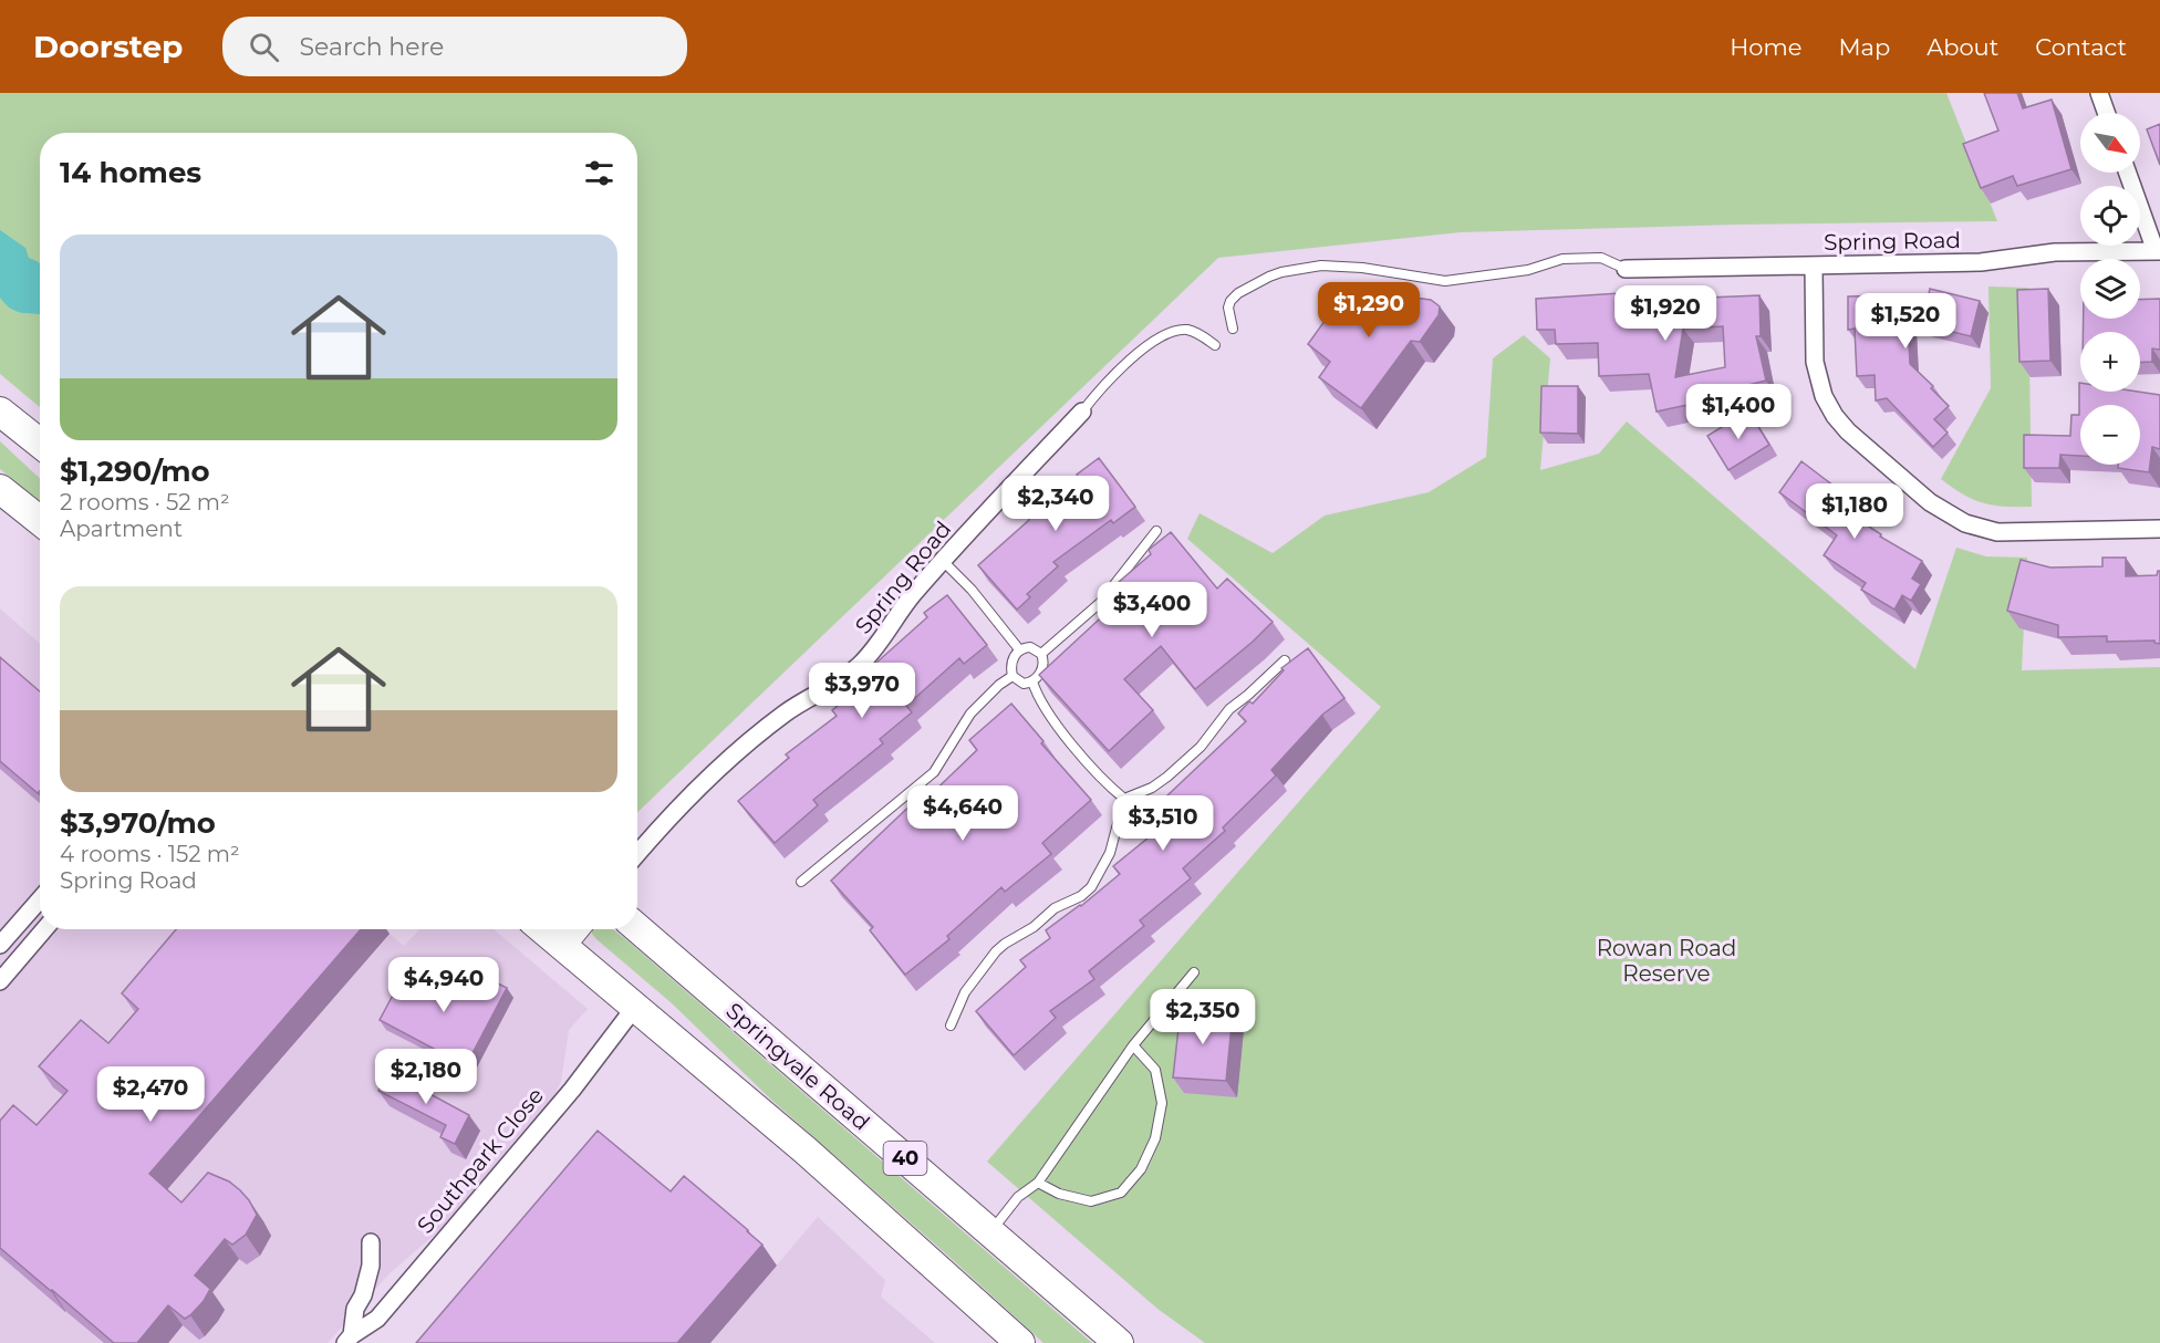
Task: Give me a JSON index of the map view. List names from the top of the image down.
{
  "streets": {
    "highway": ["Springvale Road", "40"],
    "street": ["Spring Road", "Southpark Close"]
  },
  "parks": ["Rowan Road Reserve"],
  "north": "bottom right",
  "page": {
    "header": "Doorstep",
    "search": "Search here",
    "nav": [
      "Home",
      "Map",
      "About",
      "Contact"
    ],
    "map_buttons": ["+", "−"],
    "heading": "14 homes",
    "list": [
      {
        "name": "$1,290/mo",
        "note": "2 rooms · 52 m² · Apartment"
      },
      {
        "name": "$3,970/mo",
        "note": "4 rooms · 152 m² · Spring Road"
      }
    ],
    "price": [
      "$1,290",
      "$1,920",
      "$1,520",
      "$1,400",
      "$2,340",
      "$1,180",
      "$3,400",
      "$3,970",
      "$4,640",
      "$3,510",
      "$4,940",
      "$2,350",
      "$2,180",
      "$2,470"
    ]
  }
}
